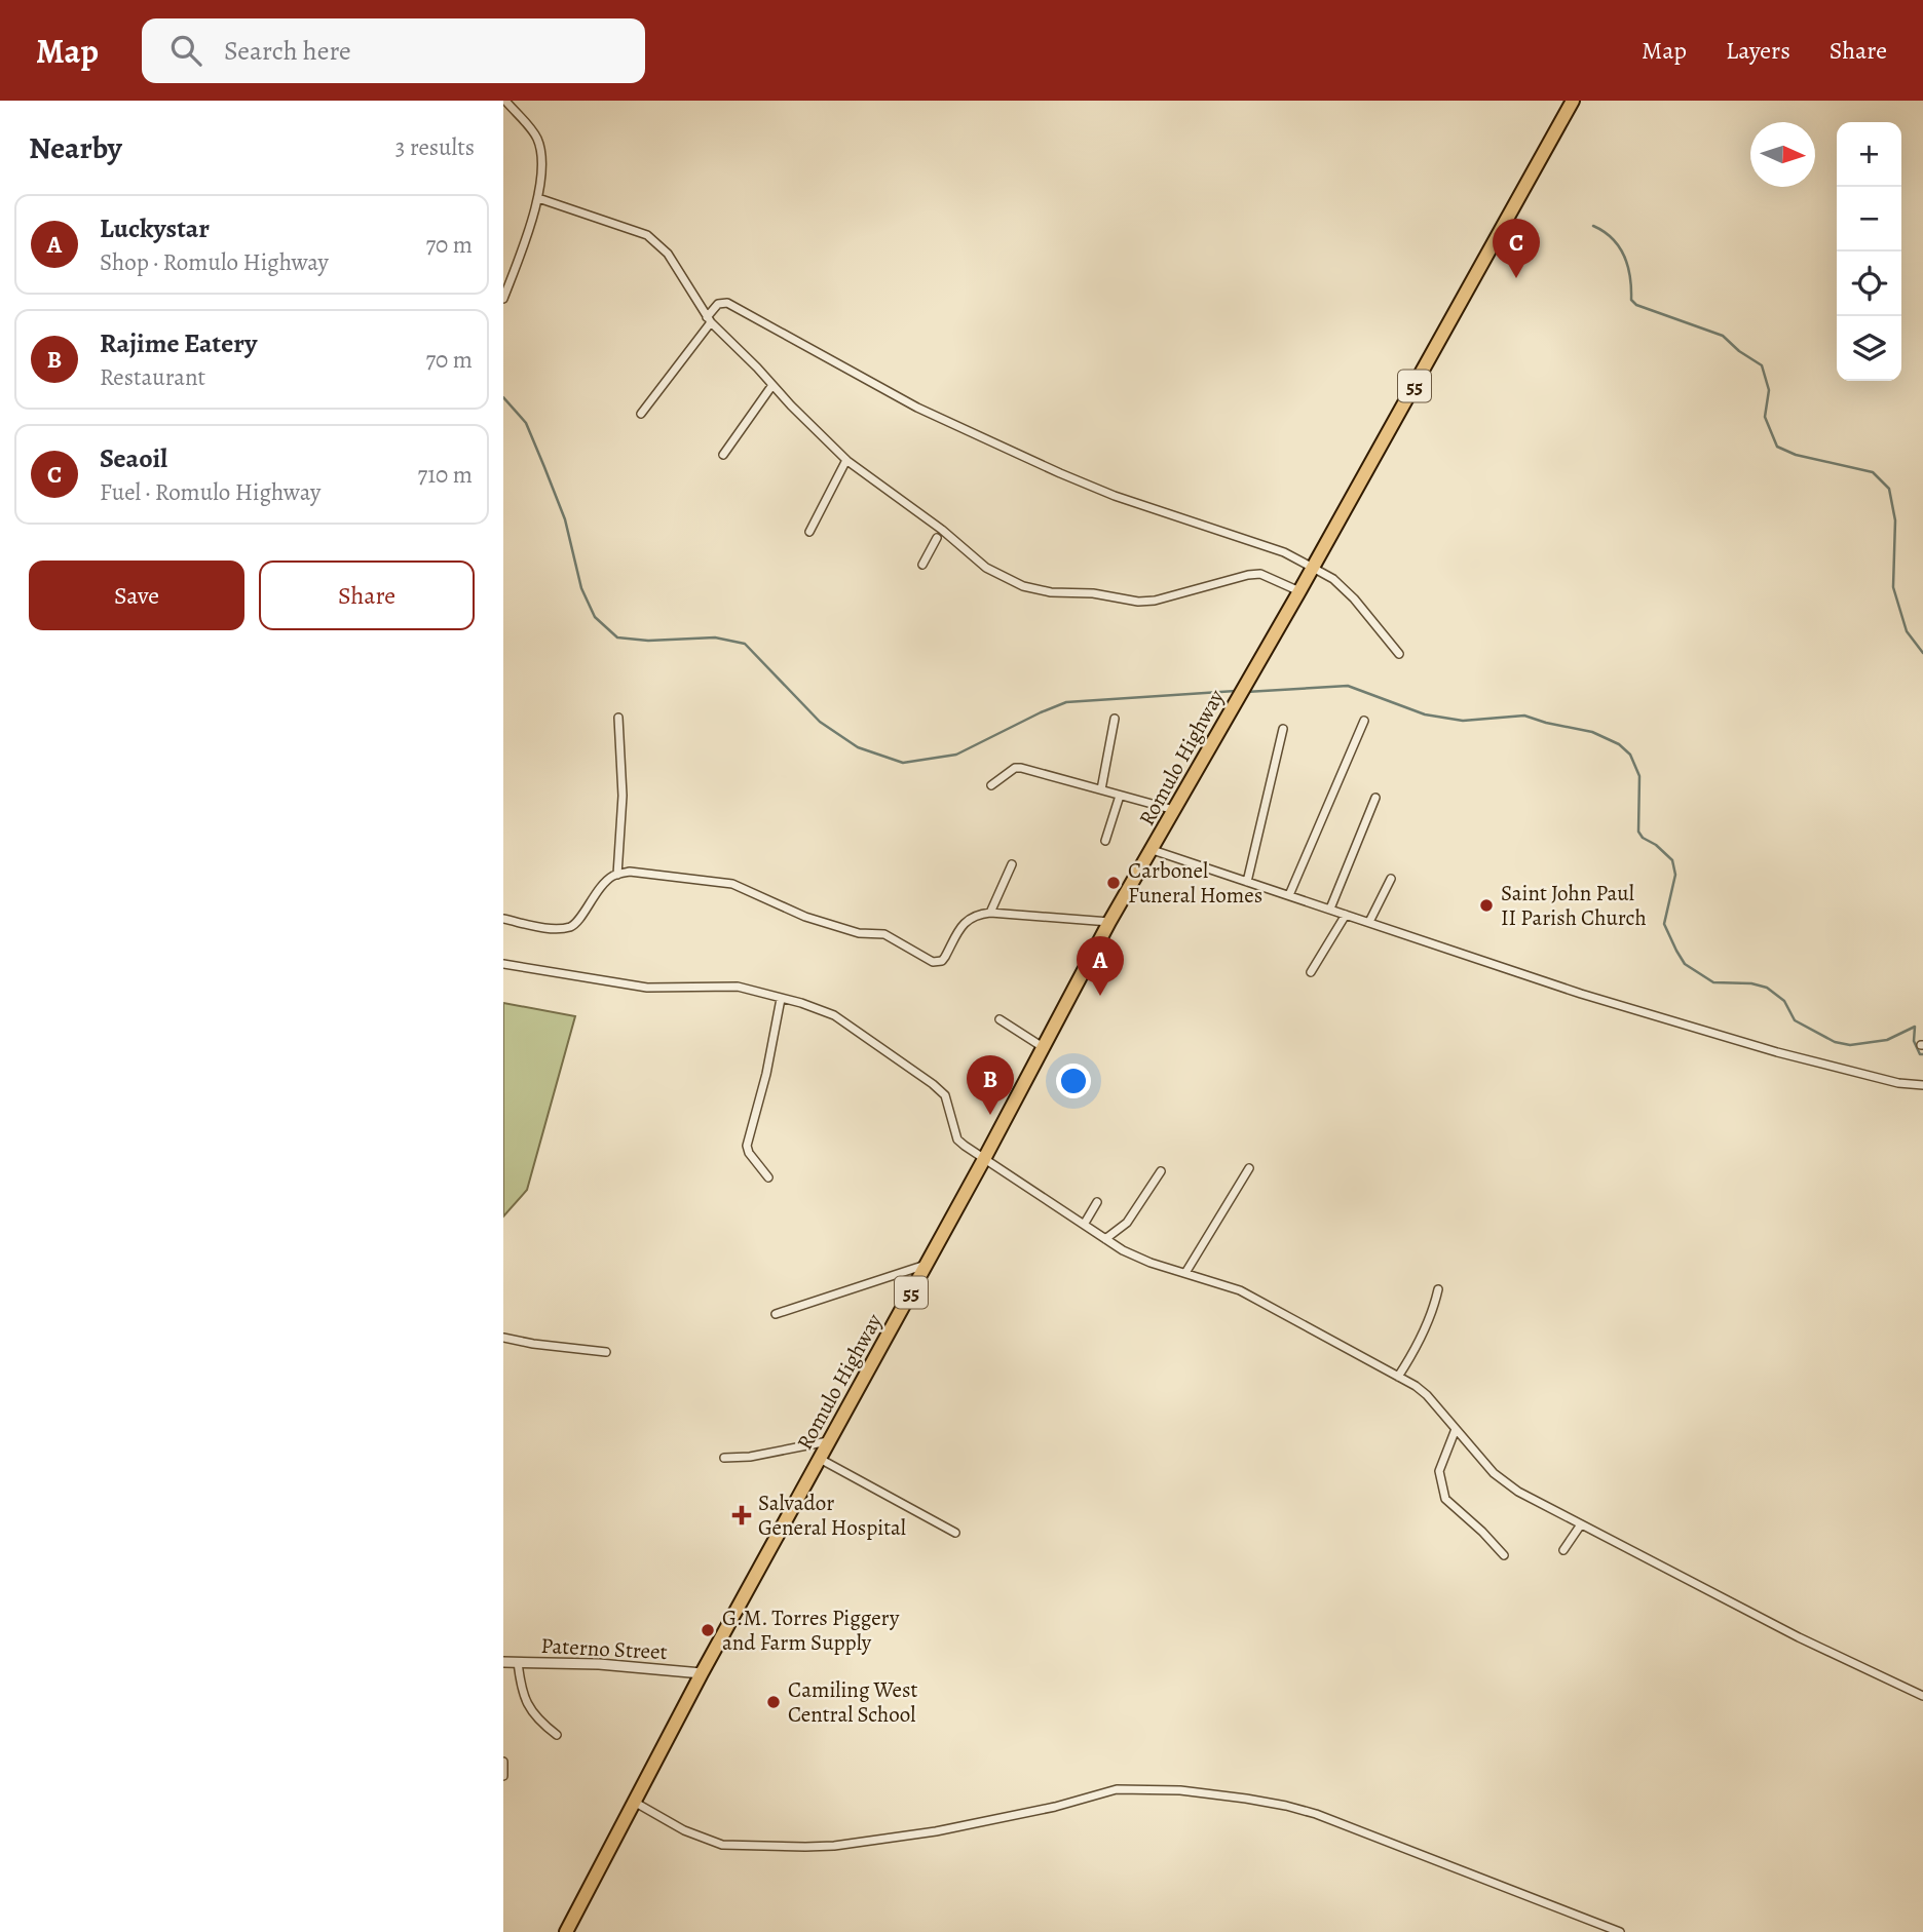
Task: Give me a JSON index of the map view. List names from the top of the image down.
{
  "streets": {
    "highway": ["55", "Romulo Highway"],
    "street": ["Paterno Street"]
  },
  "crossings": [
    ["Romulo Highway", "Paterno Street"]
  ],
  "places": {
    "other": [
      "Carbonel Funeral Homes",
      "Saint John Paul II Parish Church",
      "G.M. Torres Piggery and Farm Supply",
      "Camiling West Central School"
    ],
    "health": ["Salvador General Hospital"]
  },
  "north": "right",
  "page": {
    "header": "Map",
    "search": "Search here",
    "nav": ["Map", "Layers", "Share"],
    "heading": ["Nearby", "3 results"],
    "map_buttons": ["+", "−"],
    "list": [
      {
        "mark": "A",
        "name": "Luckystar",
        "note": "Shop · Romulo Highway",
        "value": "70 m"
      },
      {
        "mark": "B",
        "name": "Rajime Eatery",
        "note": "Restaurant",
        "value": "70 m"
      },
      {
        "mark": "C",
        "name": "Seaoil",
        "note": "Fuel · Romulo Highway",
        "value": "710 m"
      }
    ],
    "pins": ["C", "A", "B"],
    "buttons": ["Save", "Share"]
  }
}
